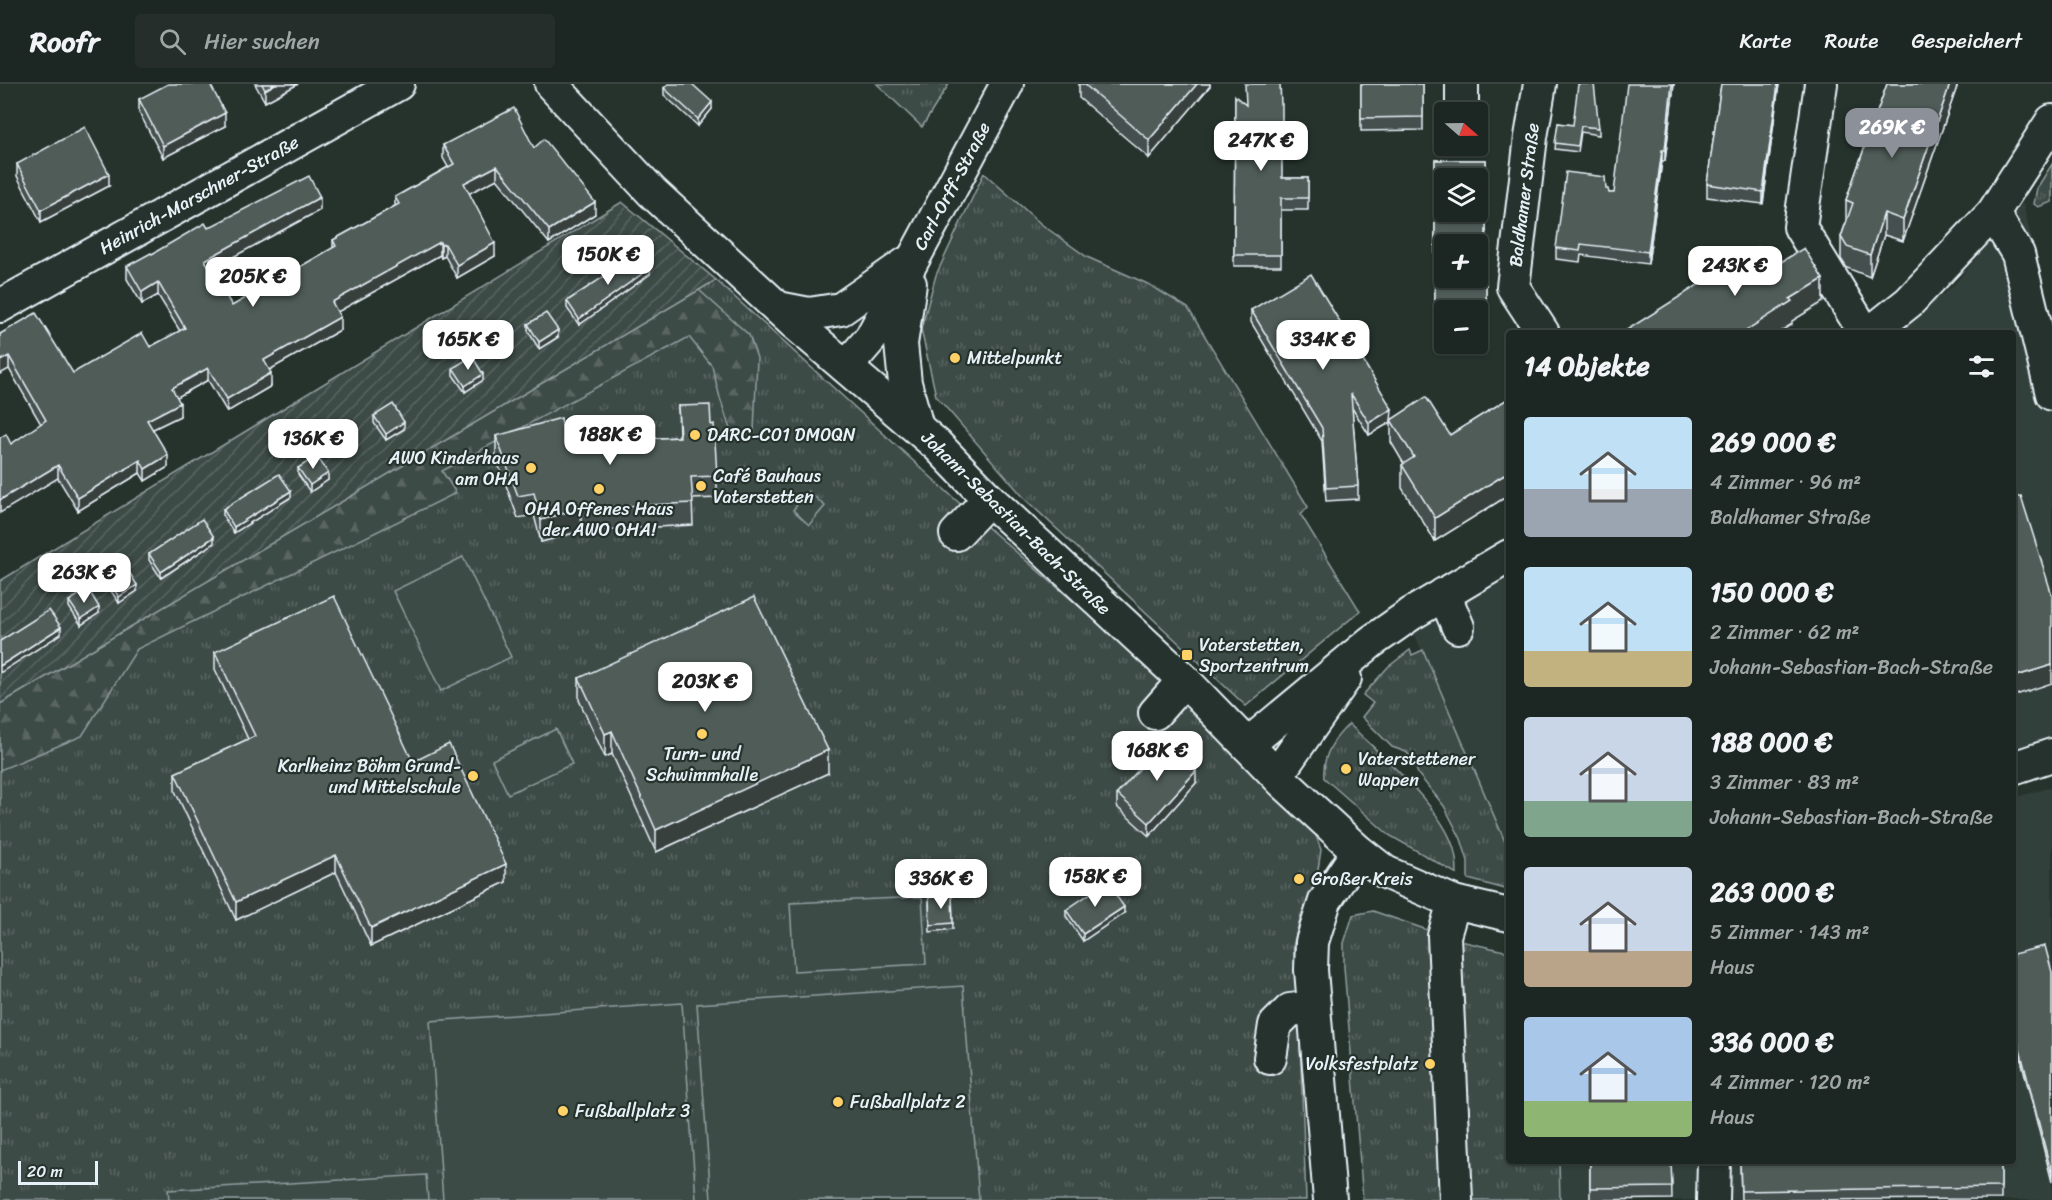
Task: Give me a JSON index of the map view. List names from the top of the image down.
{
  "streets": {
    "street": [
      "Carl-Orff-Straße",
      "Heinrich-Marschner-Straße",
      "Baldhamer Straße",
      "Johann-Sebastian-Bach-Straße"
    ]
  },
  "crossings": [
    ["Carl-Orff-Straße", "Johann-Sebastian-Bach-Straße"]
  ],
  "places": {
    "other": [
      "Mittelpunkt",
      "DARC-C01 DM0QN",
      "AWO Kinderhaus am OHA",
      "Café Bauhaus Vaterstetten",
      "OHA Offenes Haus der AWO OHA!",
      "Turn- und Schwimmhalle",
      "Vaterstettener Wappen",
      "Karlheinz Böhm Grund- und Mittelschule",
      "Großer Kreis",
      "Volksfestplatz",
      "Fußballplatz 2",
      "Fußballplatz 3"
    ],
    "transit": ["Vaterstetten, Sportzentrum"]
  },
  "scale_bar": "20 m",
  "north": "right",
  "page": {
    "header": "Roofr",
    "search": "Hier suchen",
    "nav": ["Karte", "Route", "Gespeichert"],
    "map_buttons": ["+", "−"],
    "price": [
      "269K €",
      "247K €",
      "150K €",
      "243K €",
      "205K €",
      "165K €",
      "334K €",
      "188K €",
      "136K €",
      "263K €",
      "203K €",
      "168K €",
      "158K €",
      "336K €"
    ],
    "heading": "14 Objekte",
    "list": [
      {
        "name": "269 000 €",
        "note": "4 Zimmer · 96 m² · Baldhamer Straße"
      },
      {
        "name": "150 000 €",
        "note": "2 Zimmer · 62 m² · Johann-Sebastian-Bach-Straße"
      },
      {
        "name": "188 000 €",
        "note": "3 Zimmer · 83 m² · Johann-Sebastian-Bach-Straße"
      },
      {
        "name": "263 000 €",
        "note": "5 Zimmer · 143 m² · Haus"
      },
      {
        "name": "336 000 €",
        "note": "4 Zimmer · 120 m² · Haus"
      }
    ],
    "scale": "20 m"
  }
}
